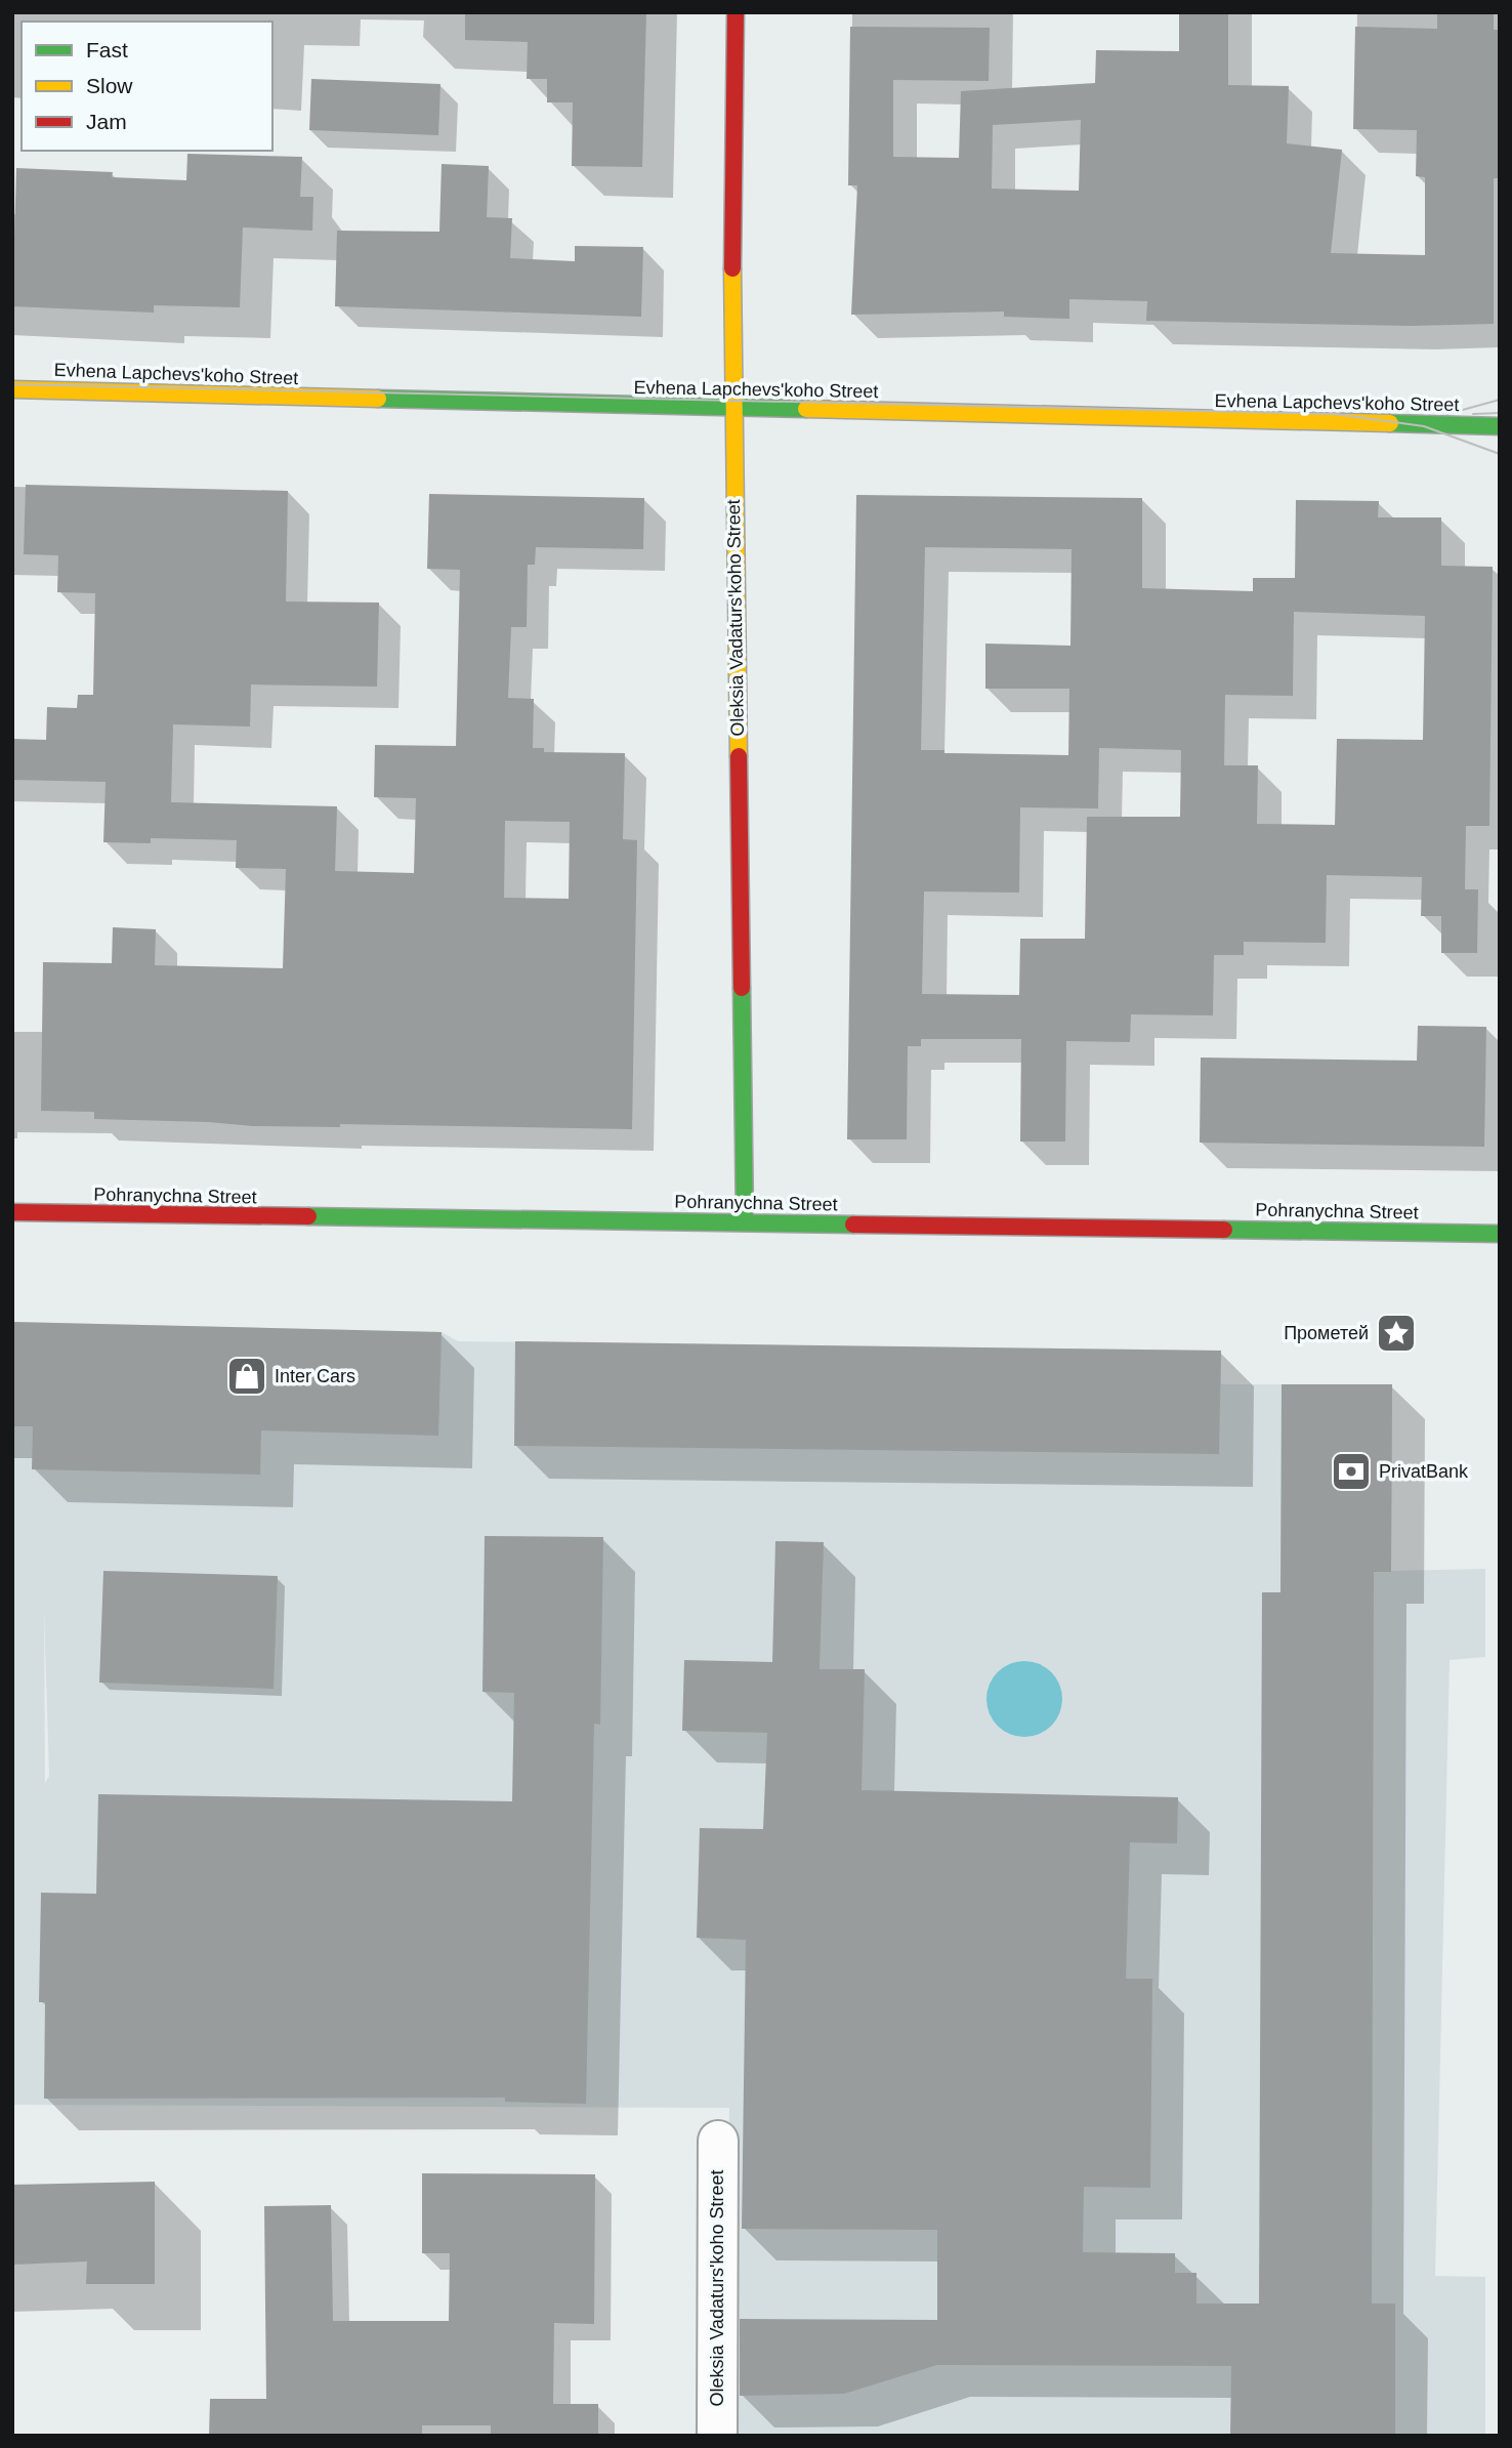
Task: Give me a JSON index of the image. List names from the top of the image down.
{
  "streets": {
    "street": ["Evhena Lapchevs'koho Street", "Oleksia Vadaturs'koho Street", "Pohranychna Street"]
  },
  "crossings": [
    ["Evhena Lapchevs'koho Street", "Oleksia Vadaturs'koho Street"],
    ["Oleksia Vadaturs'koho Street", "Pohranychna Street"]
  ],
  "places": {
    "place": ["Прометей"],
    "shop": ["Inter Cars"],
    "bank": ["PrivatBank"]
  },
  "legend": ["Fast", "Slow", "Jam"]
}
